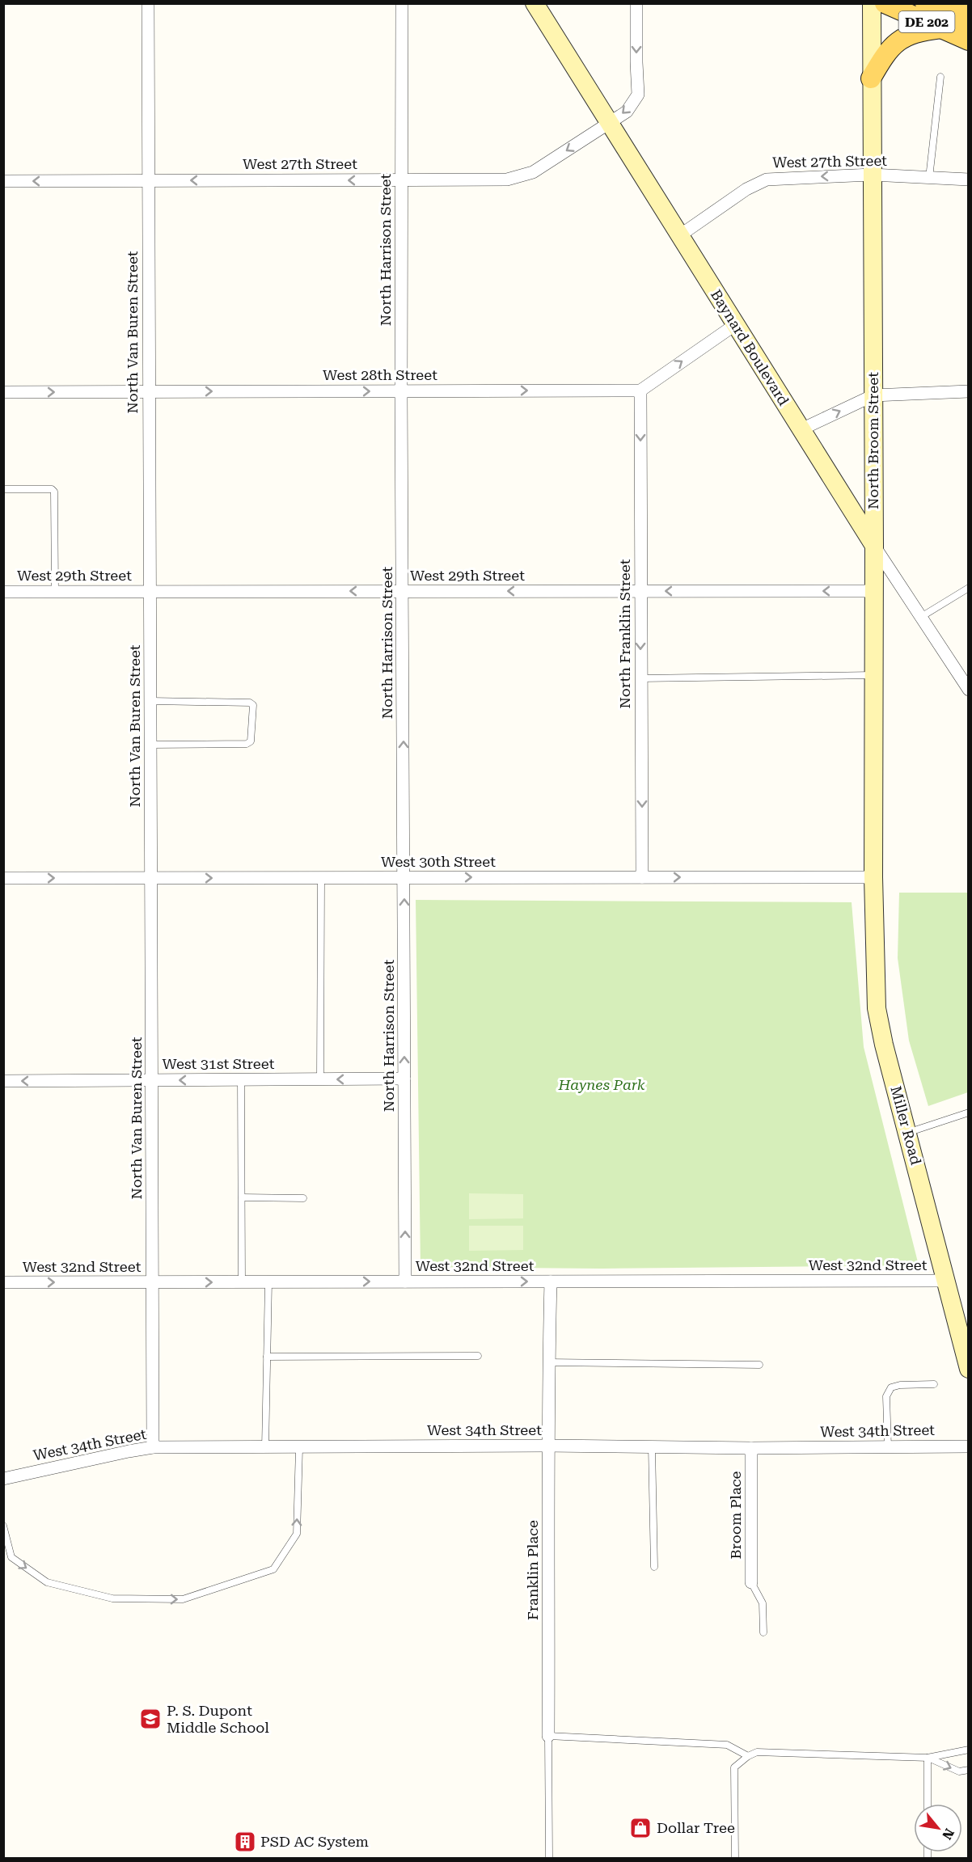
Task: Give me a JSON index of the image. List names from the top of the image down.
{
  "streets": {
    "main road": ["DE 202"],
    "street": [
      "West 27th Street",
      "North Harrison Street",
      "North Van Buren Street",
      "Baynard Boulevard",
      "West 28th Street",
      "North Broom Street",
      "West 29th Street",
      "North Franklin Street",
      "West 30th Street",
      "West 31st Street",
      "Miller Road",
      "West 32nd Street",
      "West 34th Street",
      "Broom Place",
      "Franklin Place"
    ]
  },
  "crossings": [
    ["West 27th Street", "North Harrison Street"],
    ["West 27th Street", "North Van Buren Street"],
    ["West 27th Street", "Baynard Boulevard"],
    ["West 27th Street", "North Broom Street"],
    ["North Harrison Street", "West 28th Street"],
    ["North Harrison Street", "West 29th Street"],
    ["North Harrison Street", "West 30th Street"],
    ["North Harrison Street", "West 31st Street"],
    ["North Harrison Street", "West 32nd Street"],
    ["North Van Buren Street", "West 28th Street"],
    ["North Van Buren Street", "West 29th Street"],
    ["North Van Buren Street", "West 30th Street"],
    ["North Van Buren Street", "West 31st Street"],
    ["North Van Buren Street", "West 32nd Street"],
    ["North Van Buren Street", "West 34th Street"],
    ["Baynard Boulevard", "North Broom Street"],
    ["West 28th Street", "North Franklin Street"],
    ["North Broom Street", "West 29th Street"],
    ["North Broom Street", "West 30th Street"],
    ["North Broom Street", "Miller Road"],
    ["West 29th Street", "North Franklin Street"],
    ["North Franklin Street", "West 30th Street"],
    ["West 30th Street", "Miller Road"],
    ["Miller Road", "West 32nd Street"],
    ["West 32nd Street", "Franklin Place"],
    ["West 34th Street", "Broom Place"],
    ["West 34th Street", "Franklin Place"]
  ],
  "one_way": [
    "West 27th Street",
    "North Harrison Street",
    "West 28th Street",
    "West 29th Street",
    "North Franklin Street",
    "West 30th Street",
    "West 31st Street",
    "West 32nd Street"
  ],
  "parks": ["Haynes Park"],
  "places": {
    "school or university": ["P. S. Dupont Middle School"],
    "shop": ["Dollar Tree"],
    "building": ["PSD AC System"]
  },
  "north": "bottom right"
}
